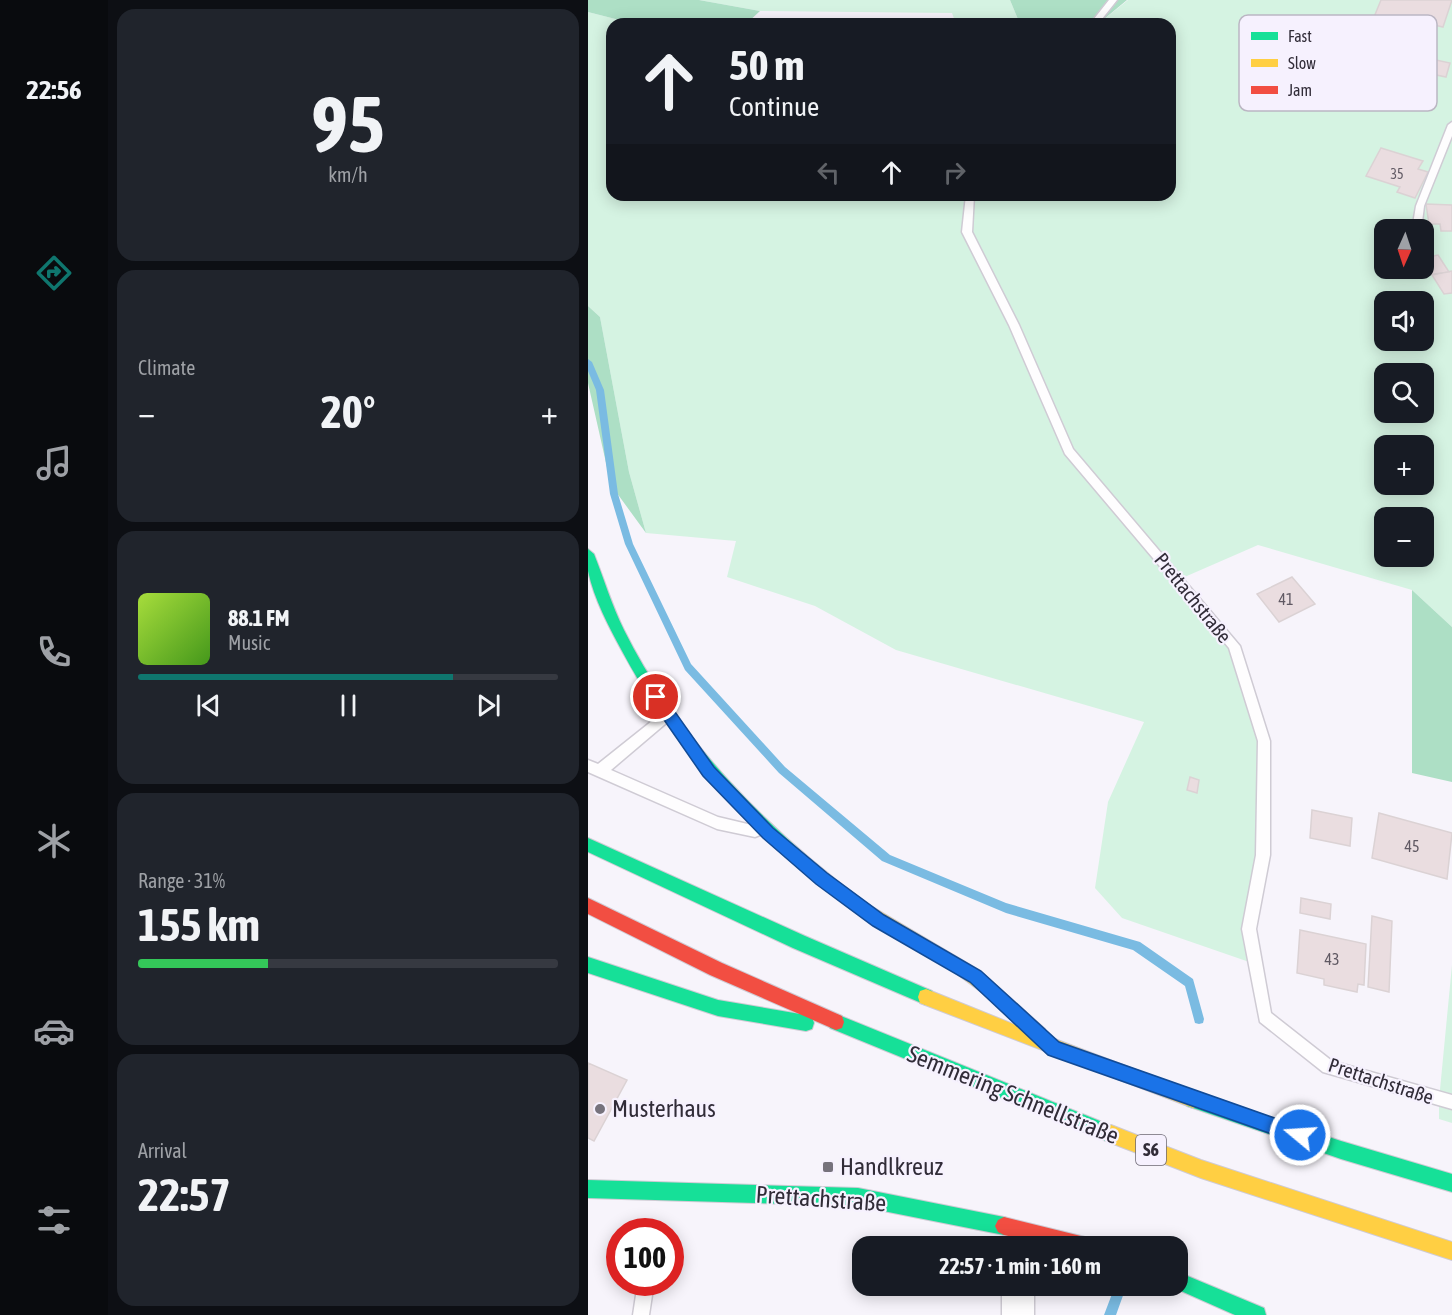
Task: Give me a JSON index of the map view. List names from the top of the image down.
{
  "streets": {
    "main road": ["Prettachstraße", "Semmering Schnellstraße", "S6"]
  },
  "places": {
    "other": ["Musterhaus"],
    "transit": ["Handlkreuz"]
  },
  "house_numbers": [
    "35",
    "41",
    "45",
    "43"
  ],
  "legend": ["Fast", "Slow", "Jam"],
  "north": "bottom",
  "page": {
    "tabs": "22:56",
    "tile": [
      ["95", "km/h"],
      "Climate",
      ["Range · 31%", "155 km"],
      ["Arrival", "22:57"]
    ],
    "turn": ["50 m", "Continue"],
    "map_buttons": ["+", "−"],
    "heat": ["−", "20°", "+"],
    "song": ["88.1 FM", "Music"],
    "limit": "100",
    "trip": "22:57 · 1 min · 160 m"
  }
}
